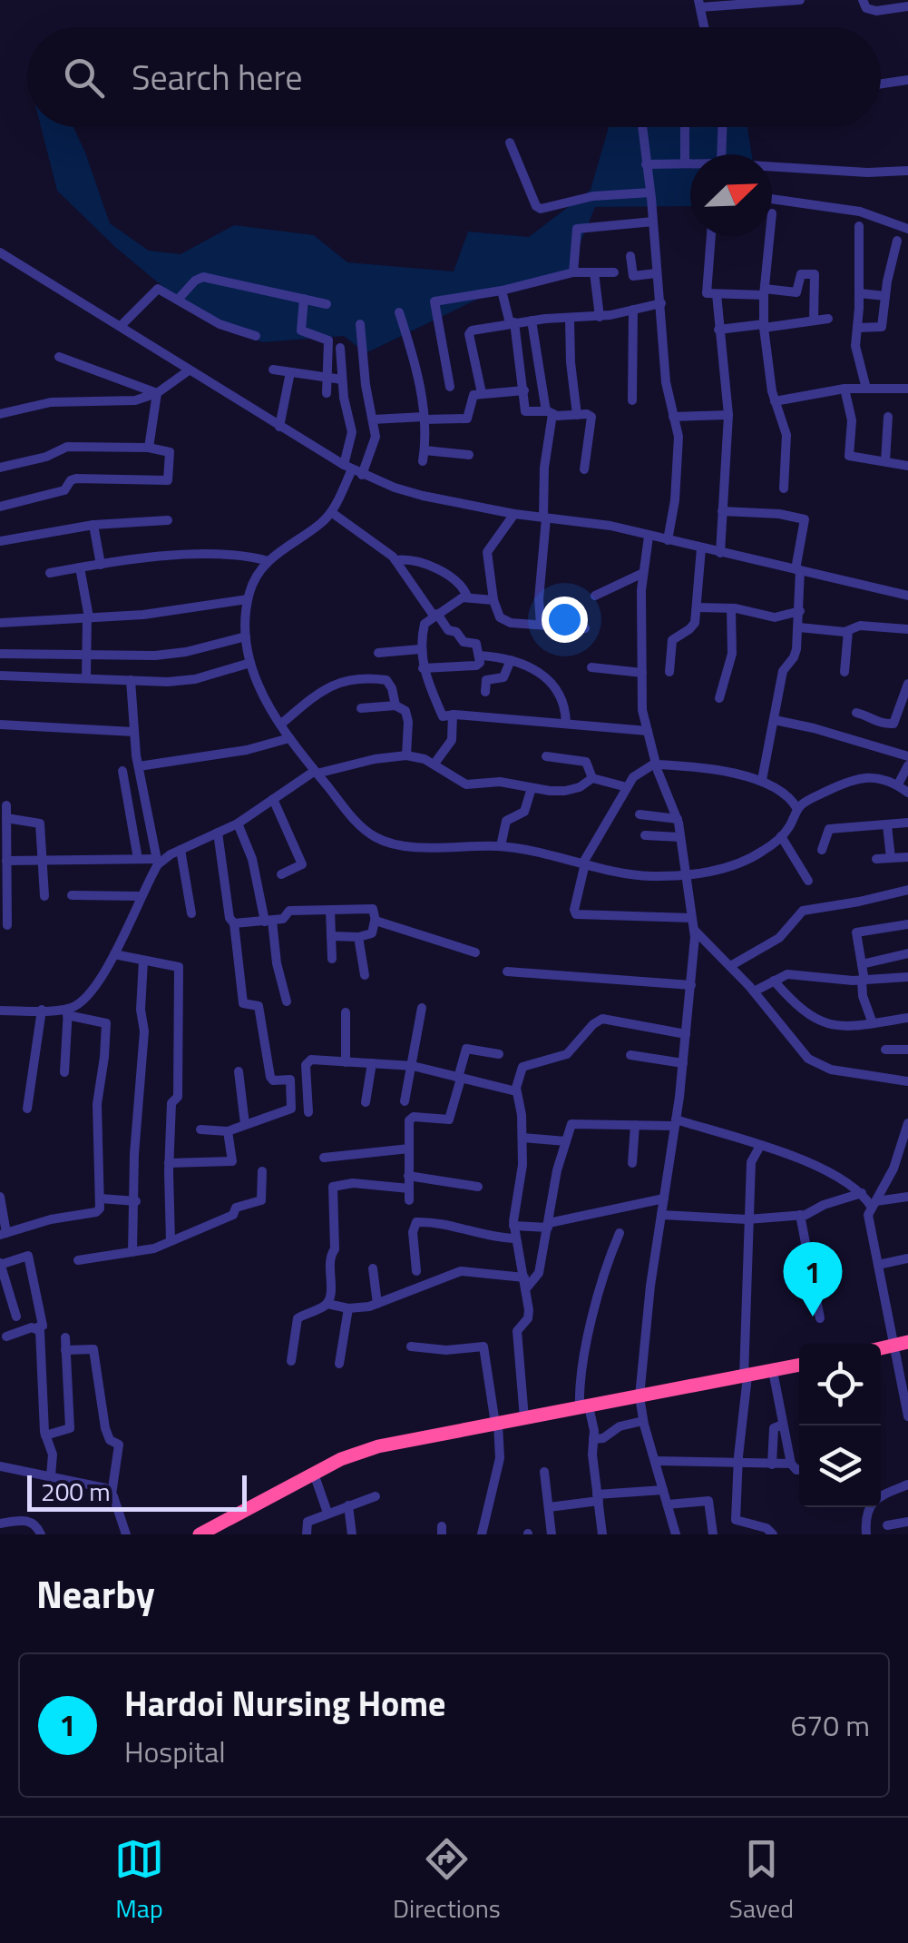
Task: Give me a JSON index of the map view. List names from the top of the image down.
{
  "scale_bar": "200 m",
  "north": "top right",
  "page": {
    "search": "Search here",
    "pins": "1",
    "scale": "200 m",
    "heading": "Nearby",
    "list": [
      {
        "mark": "1",
        "name": "Hardoi Nursing Home",
        "note": "Hospital",
        "value": "670 m"
      }
    ],
    "nav": ["Map", "Directions", "Saved"]
  }
}
